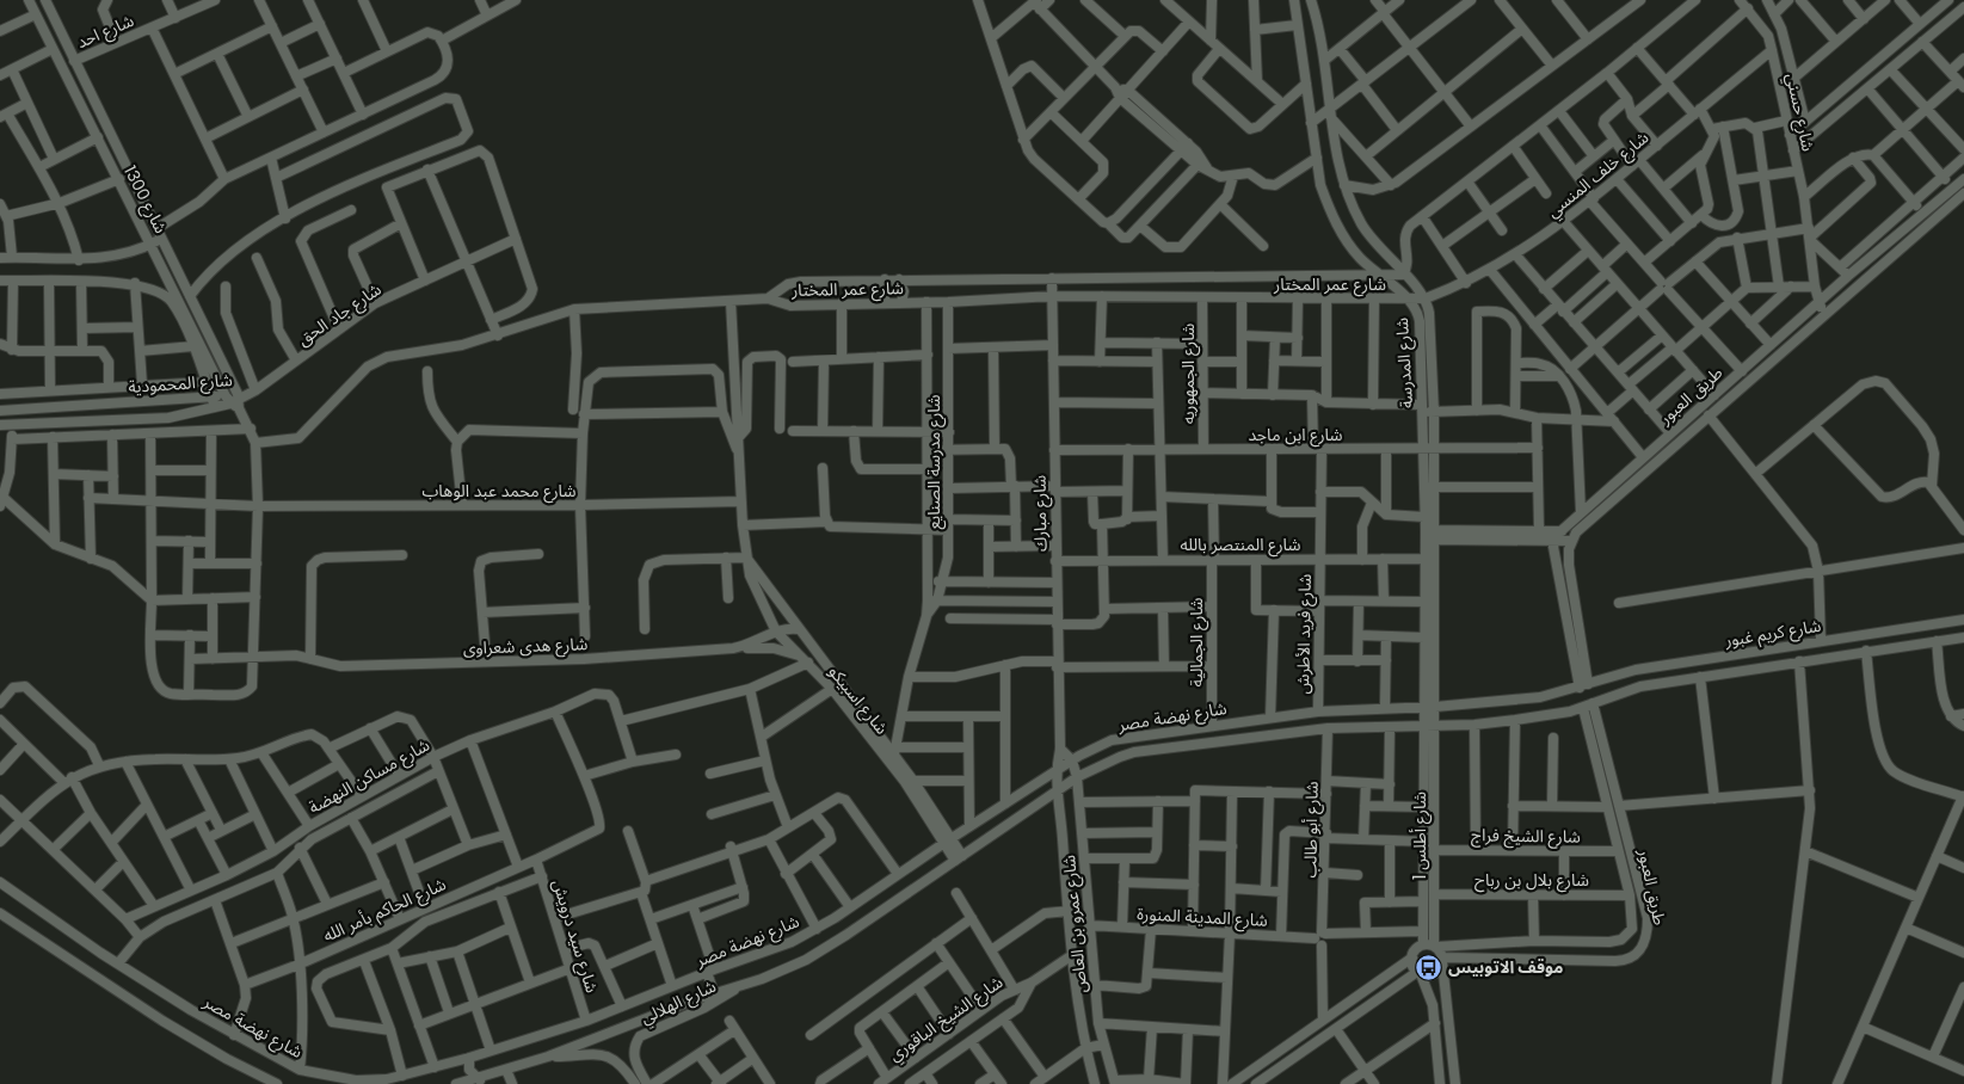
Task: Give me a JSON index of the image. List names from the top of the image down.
{
  "streets": {
    "street": [
      "شارع احد",
      "شارع حسني",
      "شارع خلف المنسي",
      "شارع 1300",
      "شارع عمر المختار",
      "شارع جاد الحق",
      "شارع المدرسة",
      "شارع الجمهوريه",
      "شارع المحمودية",
      "طريق العبور",
      "شارع ابن ماجد",
      "شارع مدرسة الصنايع",
      "شارع محمد عبد الوهاب",
      "شارع مبارك",
      "شارع المنتصر بالله",
      "شارع كريم غبور",
      "شارع فريد الأطرش",
      "شارع الجمالية",
      "شارع هدى شعراوى",
      "شارع اسبيكو",
      "شارع نهضة مصر",
      "شارع مساكن النهضة",
      "شارع أبو طالب",
      "شارع أطلس 1",
      "شارع الشيخ فراج",
      "شارع بلال بن رباح",
      "شارع الحاكم بأمر الله",
      "شارع المدينة المنورة",
      "شارع عمرو بن العاص",
      "شارع سيد درويش",
      "شارع الهلالي",
      "شارع الشيخ الباقوري"
    ]
  },
  "crossings": [
    ["شارع احد", "شارع 1300"],
    ["شارع حسني", "شارع خلف المنسي"],
    ["شارع حسني", "طريق العبور"],
    ["شارع خلف المنسي", "شارع عمر المختار"],
    ["شارع خلف المنسي", "شارع المدرسة"],
    ["شارع 1300", "شارع المحمودية"],
    ["شارع 1300", "شارع محمد عبد الوهاب"],
    ["شارع 1300", "شارع هدى شعراوى"],
    ["شارع عمر المختار", "شارع المدرسة"],
    ["شارع عمر المختار", "شارع الجمهوريه"],
    ["شارع عمر المختار", "شارع مدرسة الصنايع"],
    ["شارع عمر المختار", "شارع مبارك"],
    ["شارع جاد الحق", "شارع المحمودية"],
    ["شارع المدرسة", "شارع ابن ماجد"],
    ["شارع المدرسة", "شارع المنتصر بالله"],
    ["شارع المدرسة", "شارع نهضة مصر"],
    ["شارع المدرسة", "شارع أطلس 1"],
    ["شارع الجمهوريه", "شارع ابن ماجد"],
    ["طريق العبور", "شارع كريم غبور"],
    ["طريق العبور", "شارع نهضة مصر"],
    ["طريق العبور", "شارع أطلس 1"],
    ["طريق العبور", "شارع الشيخ فراج"],
    ["طريق العبور", "شارع بلال بن رباح"],
    ["شارع ابن ماجد", "شارع مبارك"],
    ["شارع ابن ماجد", "شارع فريد الأطرش"],
    ["شارع مدرسة الصنايع", "شارع اسبيكو"],
    ["شارع محمد عبد الوهاب", "شارع اسبيكو"],
    ["شارع مبارك", "شارع المنتصر بالله"],
    ["شارع مبارك", "شارع نهضة مصر"],
    ["شارع مبارك", "شارع عمرو بن العاص"],
    ["شارع المنتصر بالله", "شارع فريد الأطرش"],
    ["شارع المنتصر بالله", "شارع الجمالية"],
    ["شارع كريم غبور", "شارع نهضة مصر"],
    ["شارع فريد الأطرش", "شارع نهضة مصر"],
    ["شارع الجمالية", "شارع نهضة مصر"],
    ["شارع هدى شعراوى", "شارع اسبيكو"],
    ["شارع اسبيكو", "شارع نهضة مصر"],
    ["شارع نهضة مصر", "شارع مساكن النهضة"],
    ["شارع نهضة مصر", "شارع أبو طالب"],
    ["شارع نهضة مصر", "شارع أطلس 1"],
    ["شارع نهضة مصر", "شارع عمرو بن العاص"],
    ["شارع نهضة مصر", "شارع سيد درويش"],
    ["شارع نهضة مصر", "شارع الهلالي"],
    ["شارع أبو طالب", "شارع الشيخ فراج"],
    ["شارع أبو طالب", "شارع المدينة المنورة"],
    ["شارع أطلس 1", "شارع الشيخ فراج"],
    ["شارع أطلس 1", "شارع بلال بن رباح"],
    ["شارع أطلس 1", "شارع المدينة المنورة"],
    ["شارع الحاكم بأمر الله", "شارع سيد درويش"],
    ["شارع المدينة المنورة", "شارع عمرو بن العاص"],
    ["شارع عمرو بن العاص", "شارع الشيخ الباقوري"]
  ],
  "places": {
    "bus stop": ["موقف الاتوبيس"]
  }
}
